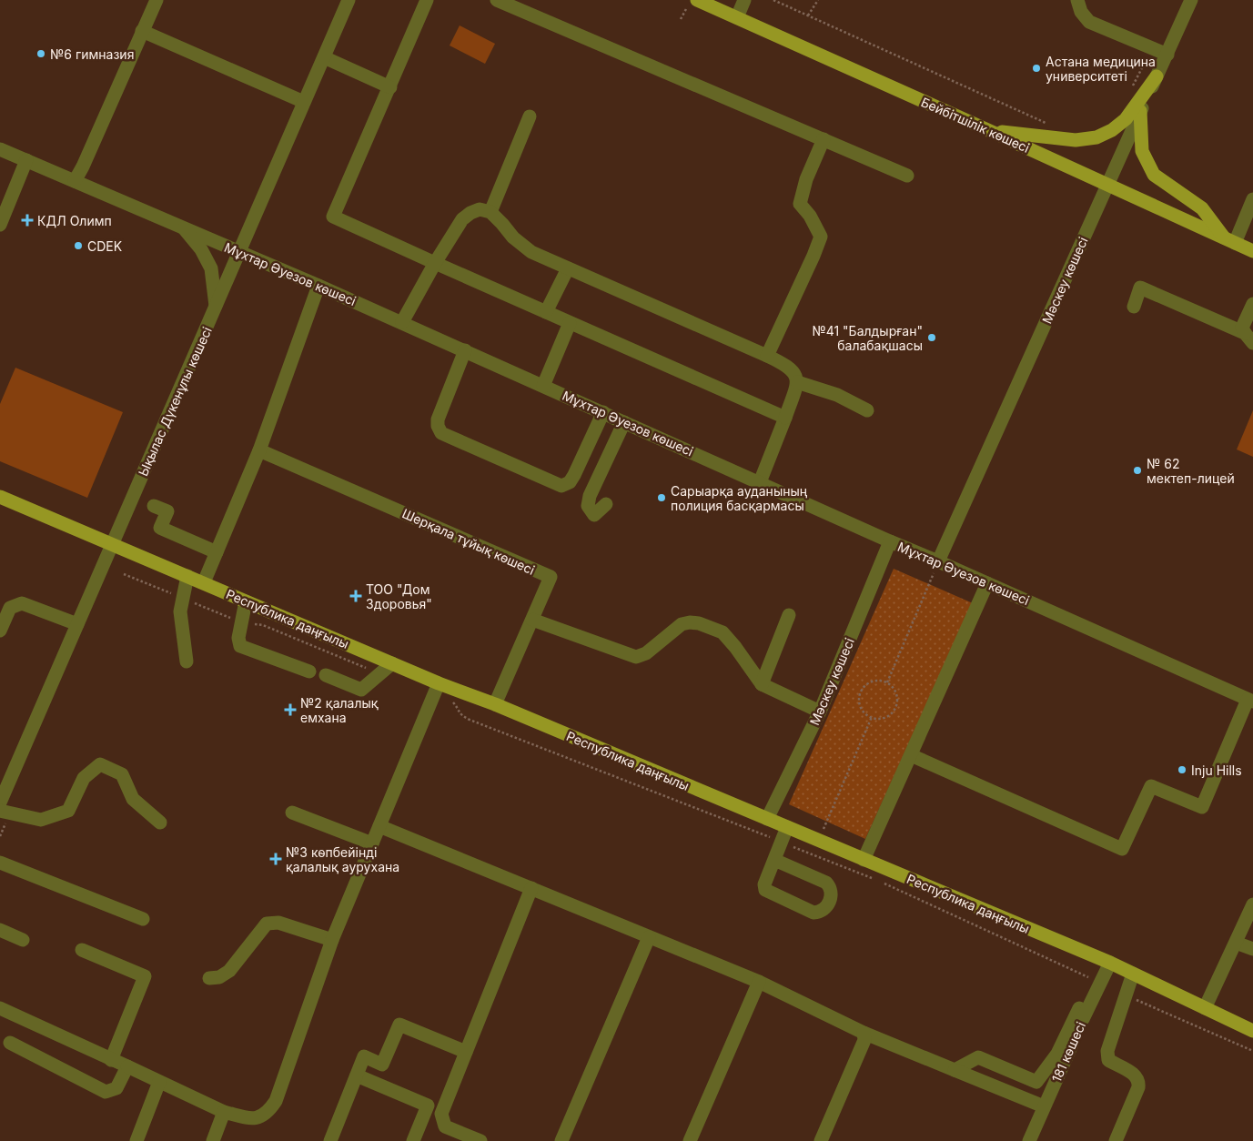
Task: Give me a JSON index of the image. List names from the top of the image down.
{
  "streets": {
    "main road": ["Бейбітшілік көшесі", "Республика даңғылы"],
    "street": [
      "Мұхтар Әуезов көшесі",
      "Мәскеу көшесі",
      "Ықылас Дүкенұлы көшесі",
      "Шерқала тұйық көшесі",
      "181 көшесі"
    ]
  },
  "crossings": [
    ["Бейбітшілік көшесі", "Мәскеу көшесі"],
    ["Мұхтар Әуезов көшесі", "Мәскеу көшесі"],
    ["Мұхтар Әуезов көшесі", "Ықылас Дүкенұлы көшесі"],
    ["Мәскеу көшесі", "Республика даңғылы"],
    ["Ықылас Дүкенұлы көшесі", "Республика даңғылы"],
    ["Шерқала тұйық көшесі", "Республика даңғылы"],
    ["Республика даңғылы", "181 көшесі"]
  ],
  "places": {
    "other": [
      "№6 гимназия",
      "Астана медицина университеті",
      "CDEK",
      "№41 \"Балдырған\" балабақшасы",
      "№ 62 мектеп-лицей",
      "Сарыарқа ауданының полиция басқармасы",
      "Inju Hills"
    ],
    "health": [
      "КДЛ Олимп",
      "ТОО \"Дом Здоровья\"",
      "№2 қалалық емхана",
      "№3 көпбейінді қалалық аурухана"
    ]
  }
}
